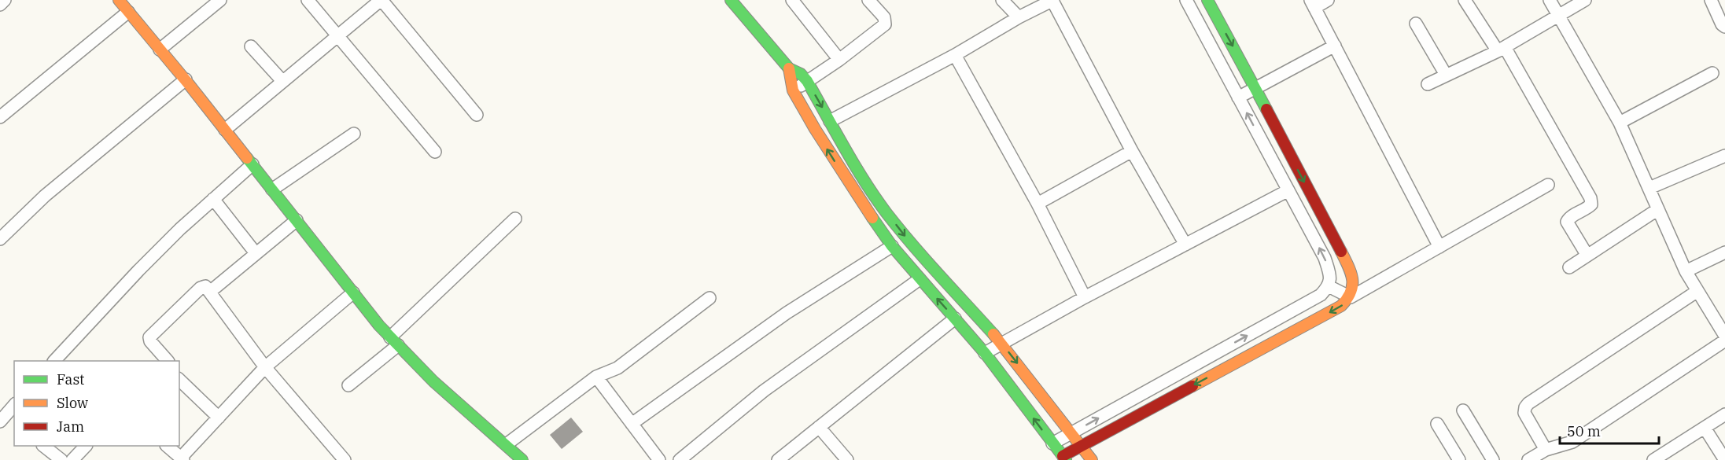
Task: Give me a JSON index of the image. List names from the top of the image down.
{
  "legend": ["Fast", "Slow", "Jam"],
  "scale_bar": "50 m"
}
